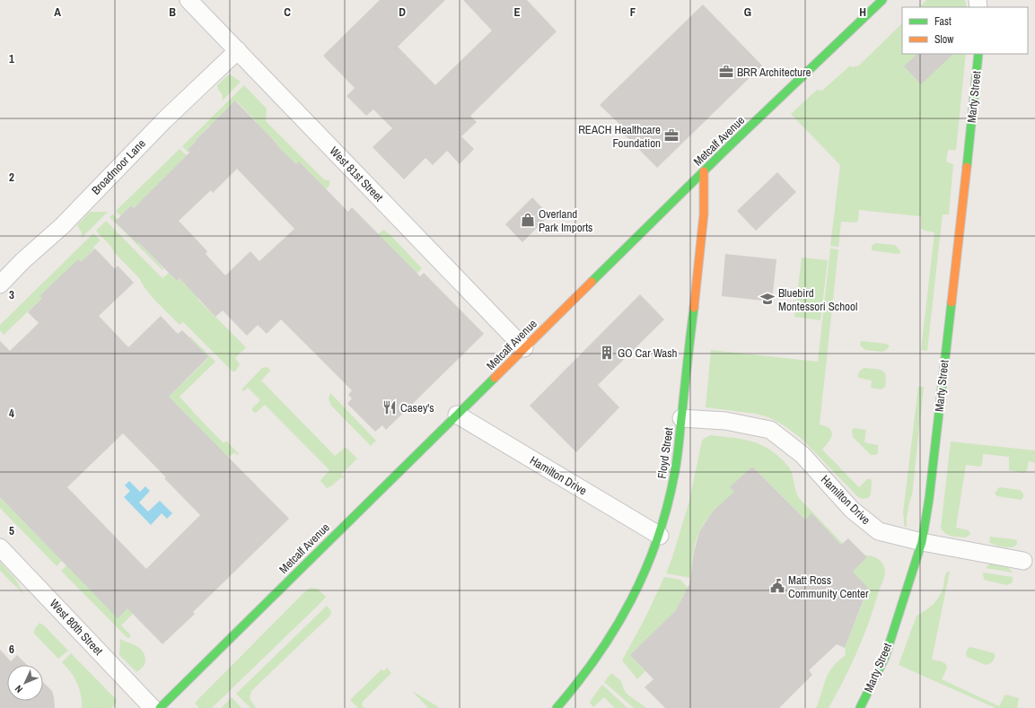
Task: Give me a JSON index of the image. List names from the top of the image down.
{
  "streets": {
    "street": [
      "Marty Street",
      "Metcalf Avenue",
      "Broadmoor Lane",
      "West 81st Street",
      "Floyd Street",
      "Hamilton Drive",
      "West 80th Street"
    ]
  },
  "crossings": [
    ["Marty Street", "Hamilton Drive"],
    ["Metcalf Avenue", "West 81st Street"],
    ["Metcalf Avenue", "Floyd Street"],
    ["Metcalf Avenue", "Hamilton Drive"],
    ["Broadmoor Lane", "West 81st Street"],
    ["Floyd Street", "Hamilton Drive"]
  ],
  "places": {
    "office": ["BRR Architecture", "REACH Healthcare Foundation"],
    "shop": ["Overland Park Imports"],
    "school or university": ["Bluebird Montessori School"],
    "building": ["GO Car Wash"],
    "restaurant": ["Casey's"],
    "public building": ["Matt Ross Community Center"]
  },
  "legend": ["Fast", "Slow"],
  "north": "bottom left",
  "grid": {
    "columns": [
      "A",
      "B",
      "C",
      "D",
      "E",
      "F",
      "G",
      "H"
    ],
    "rows": [
      "1",
      "2",
      "3",
      "4",
      "5",
      "6"
    ]
  }
}
